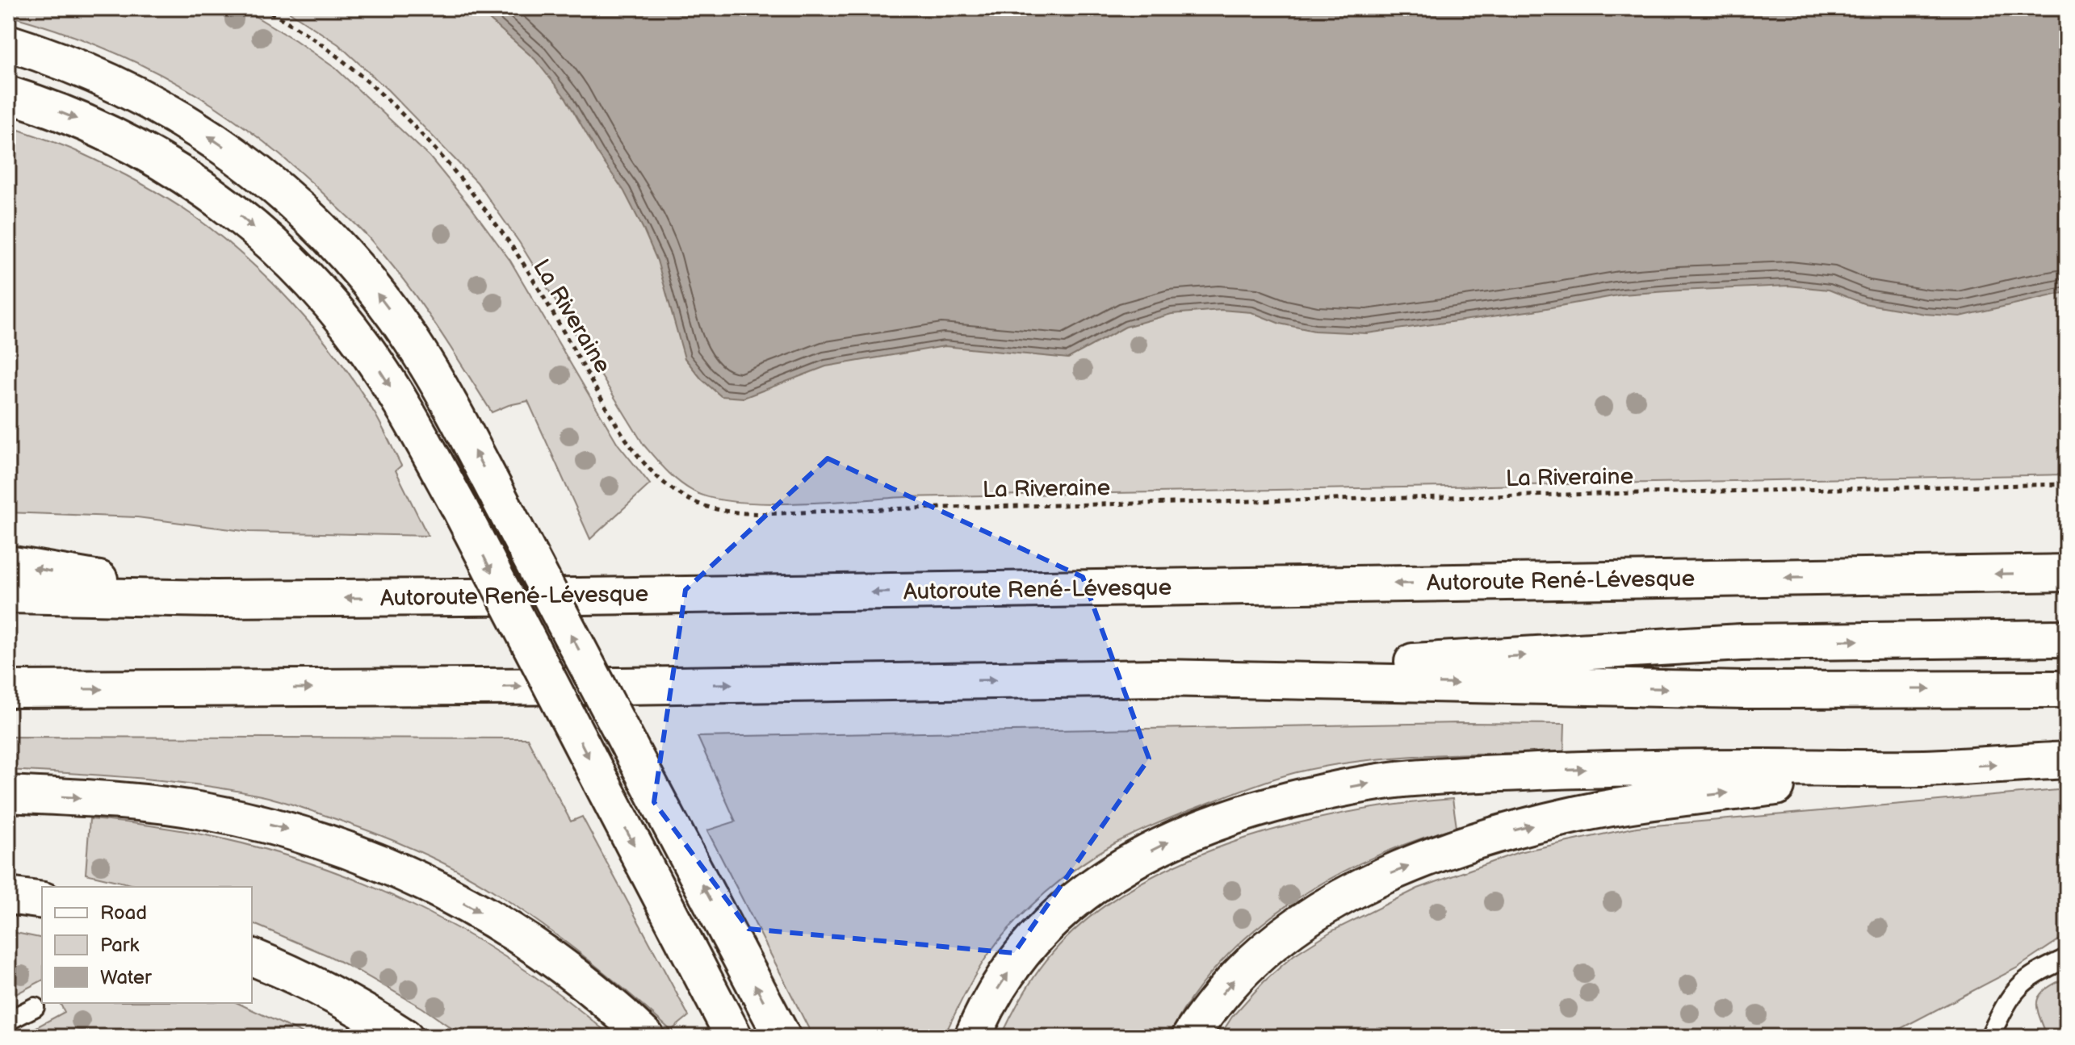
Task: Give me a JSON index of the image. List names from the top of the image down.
{
  "streets": {
    "main road": ["Autoroute René-Lévesque"],
    "path": ["La Riveraine"]
  },
  "legend": ["Road", "Park", "Water"]
}
